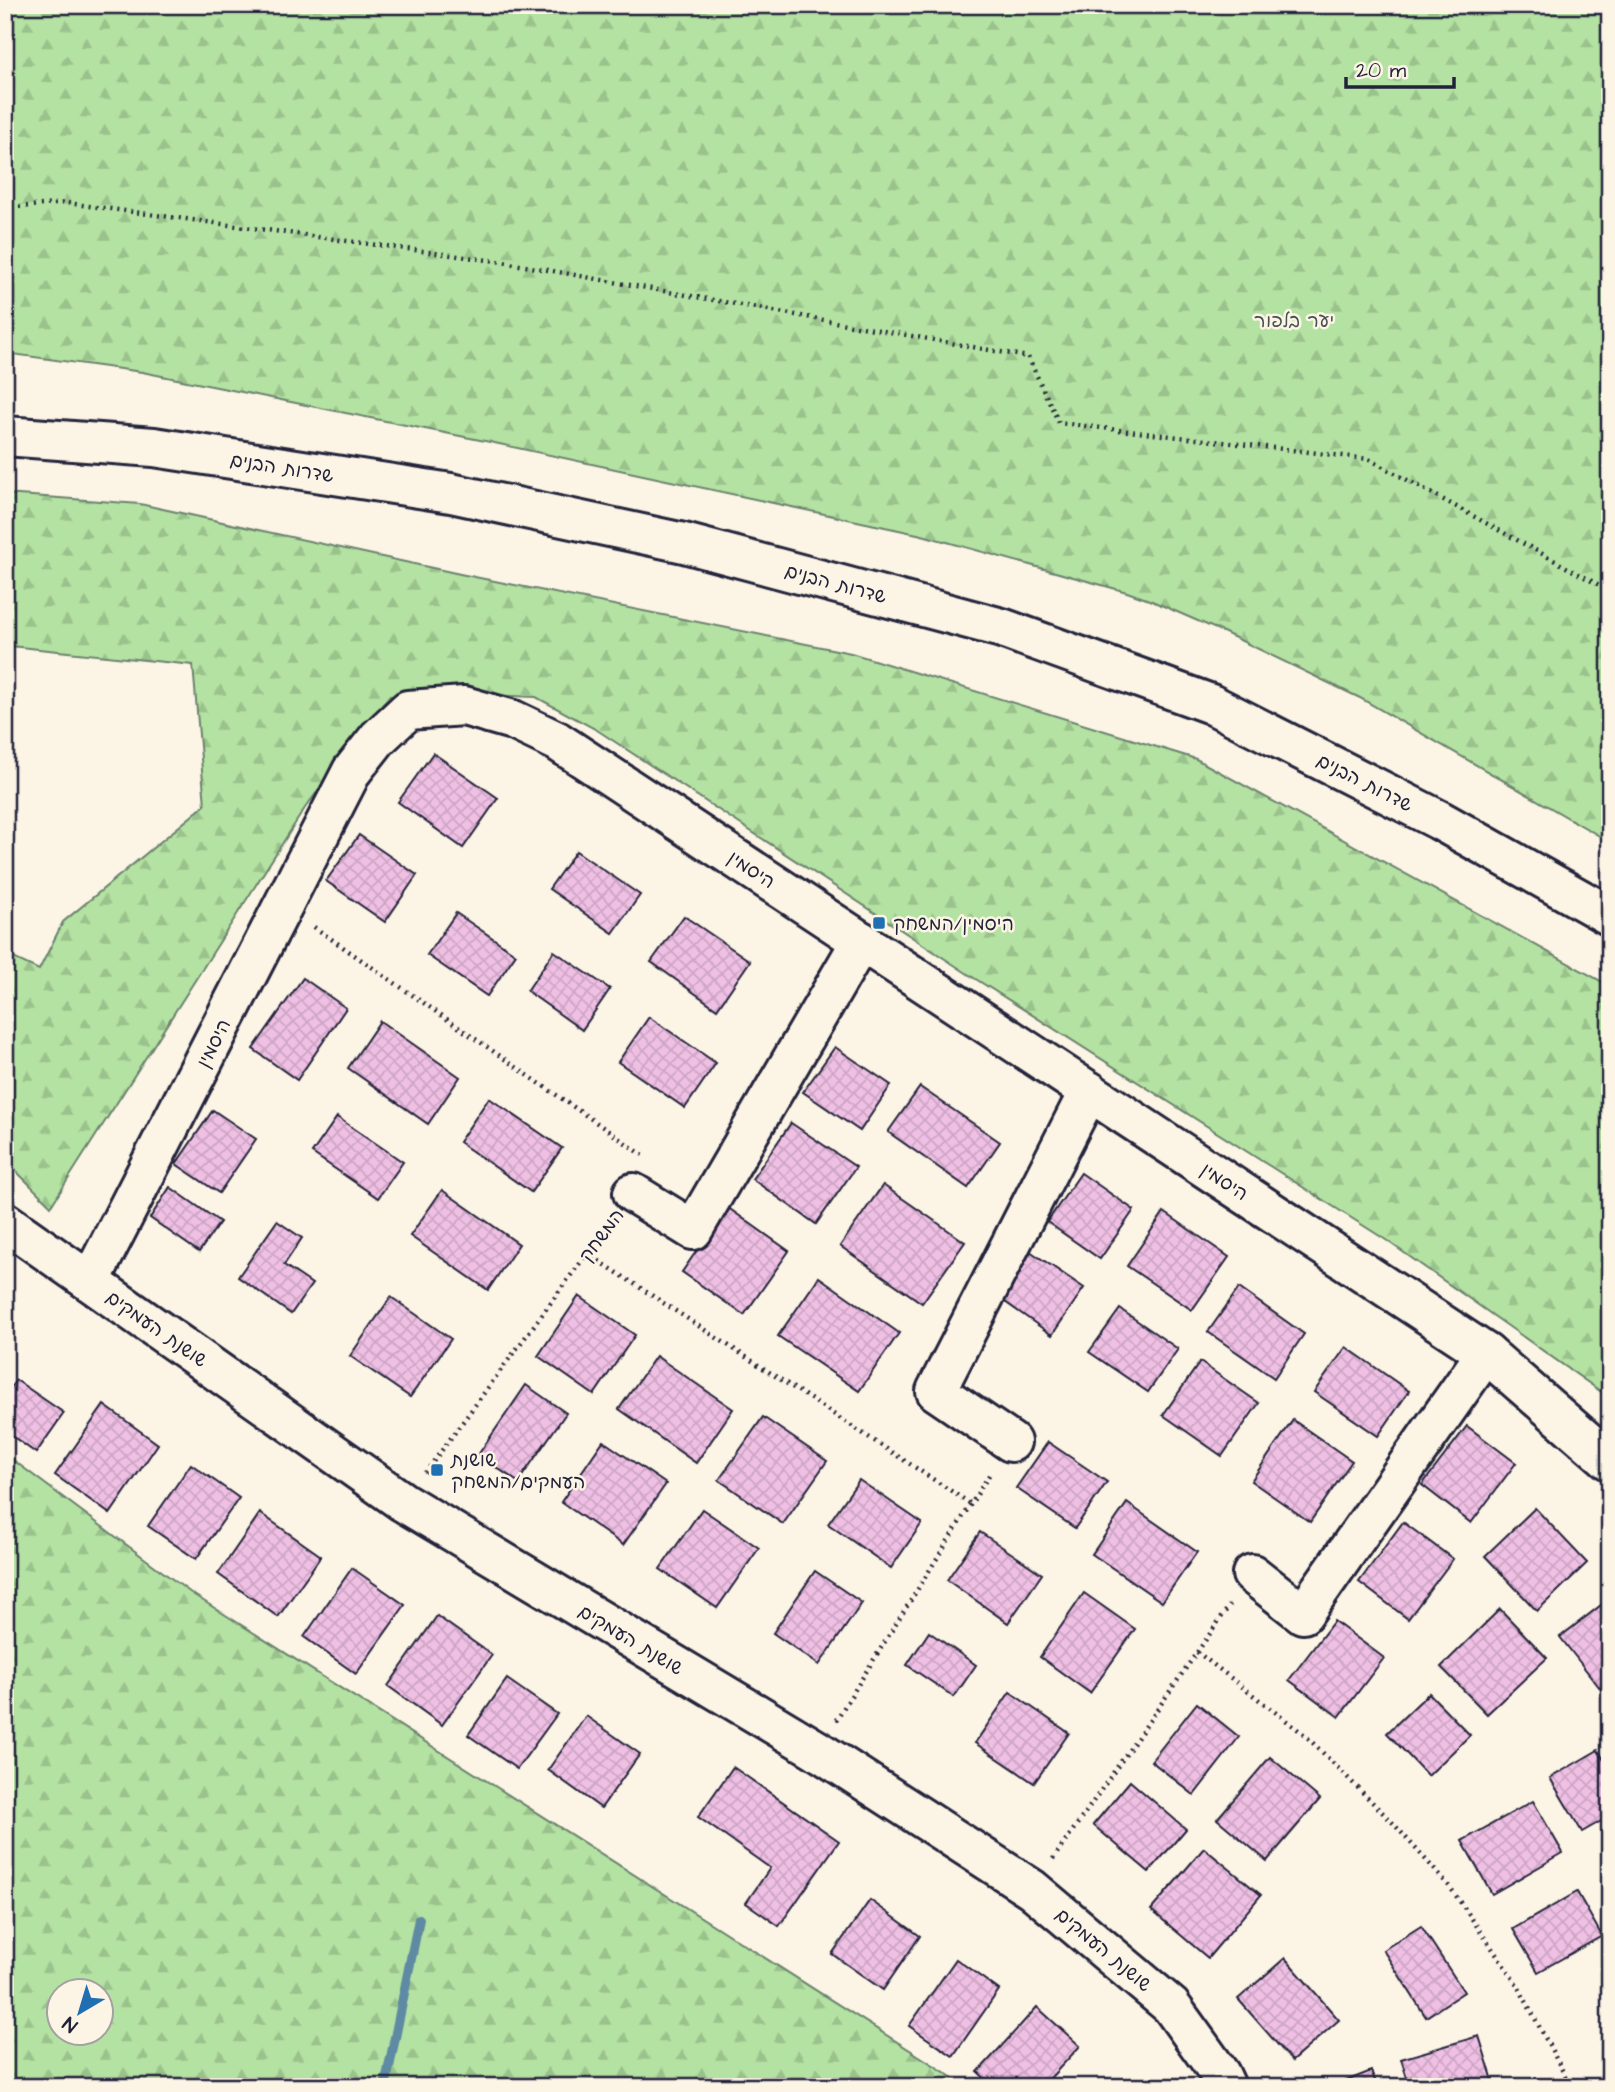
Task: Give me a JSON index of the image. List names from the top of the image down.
{
  "streets": {
    "street": [
      "שדרות הבנים",
      "היסמין",
      "המשחק",
      "שושנת העמקים"
    ]
  },
  "crossings": [
    ["היסמין", "המשחק"],
    ["היסמין", "שושנת העמקים"],
    ["המשחק", "שושנת העמקים"]
  ],
  "parks": ["יער בלפור"],
  "places": {
    "transit": ["היסמין/המשחק", "שושנת העמקים/המשחק"]
  },
  "scale_bar": "20 m",
  "north": "bottom left"
}
